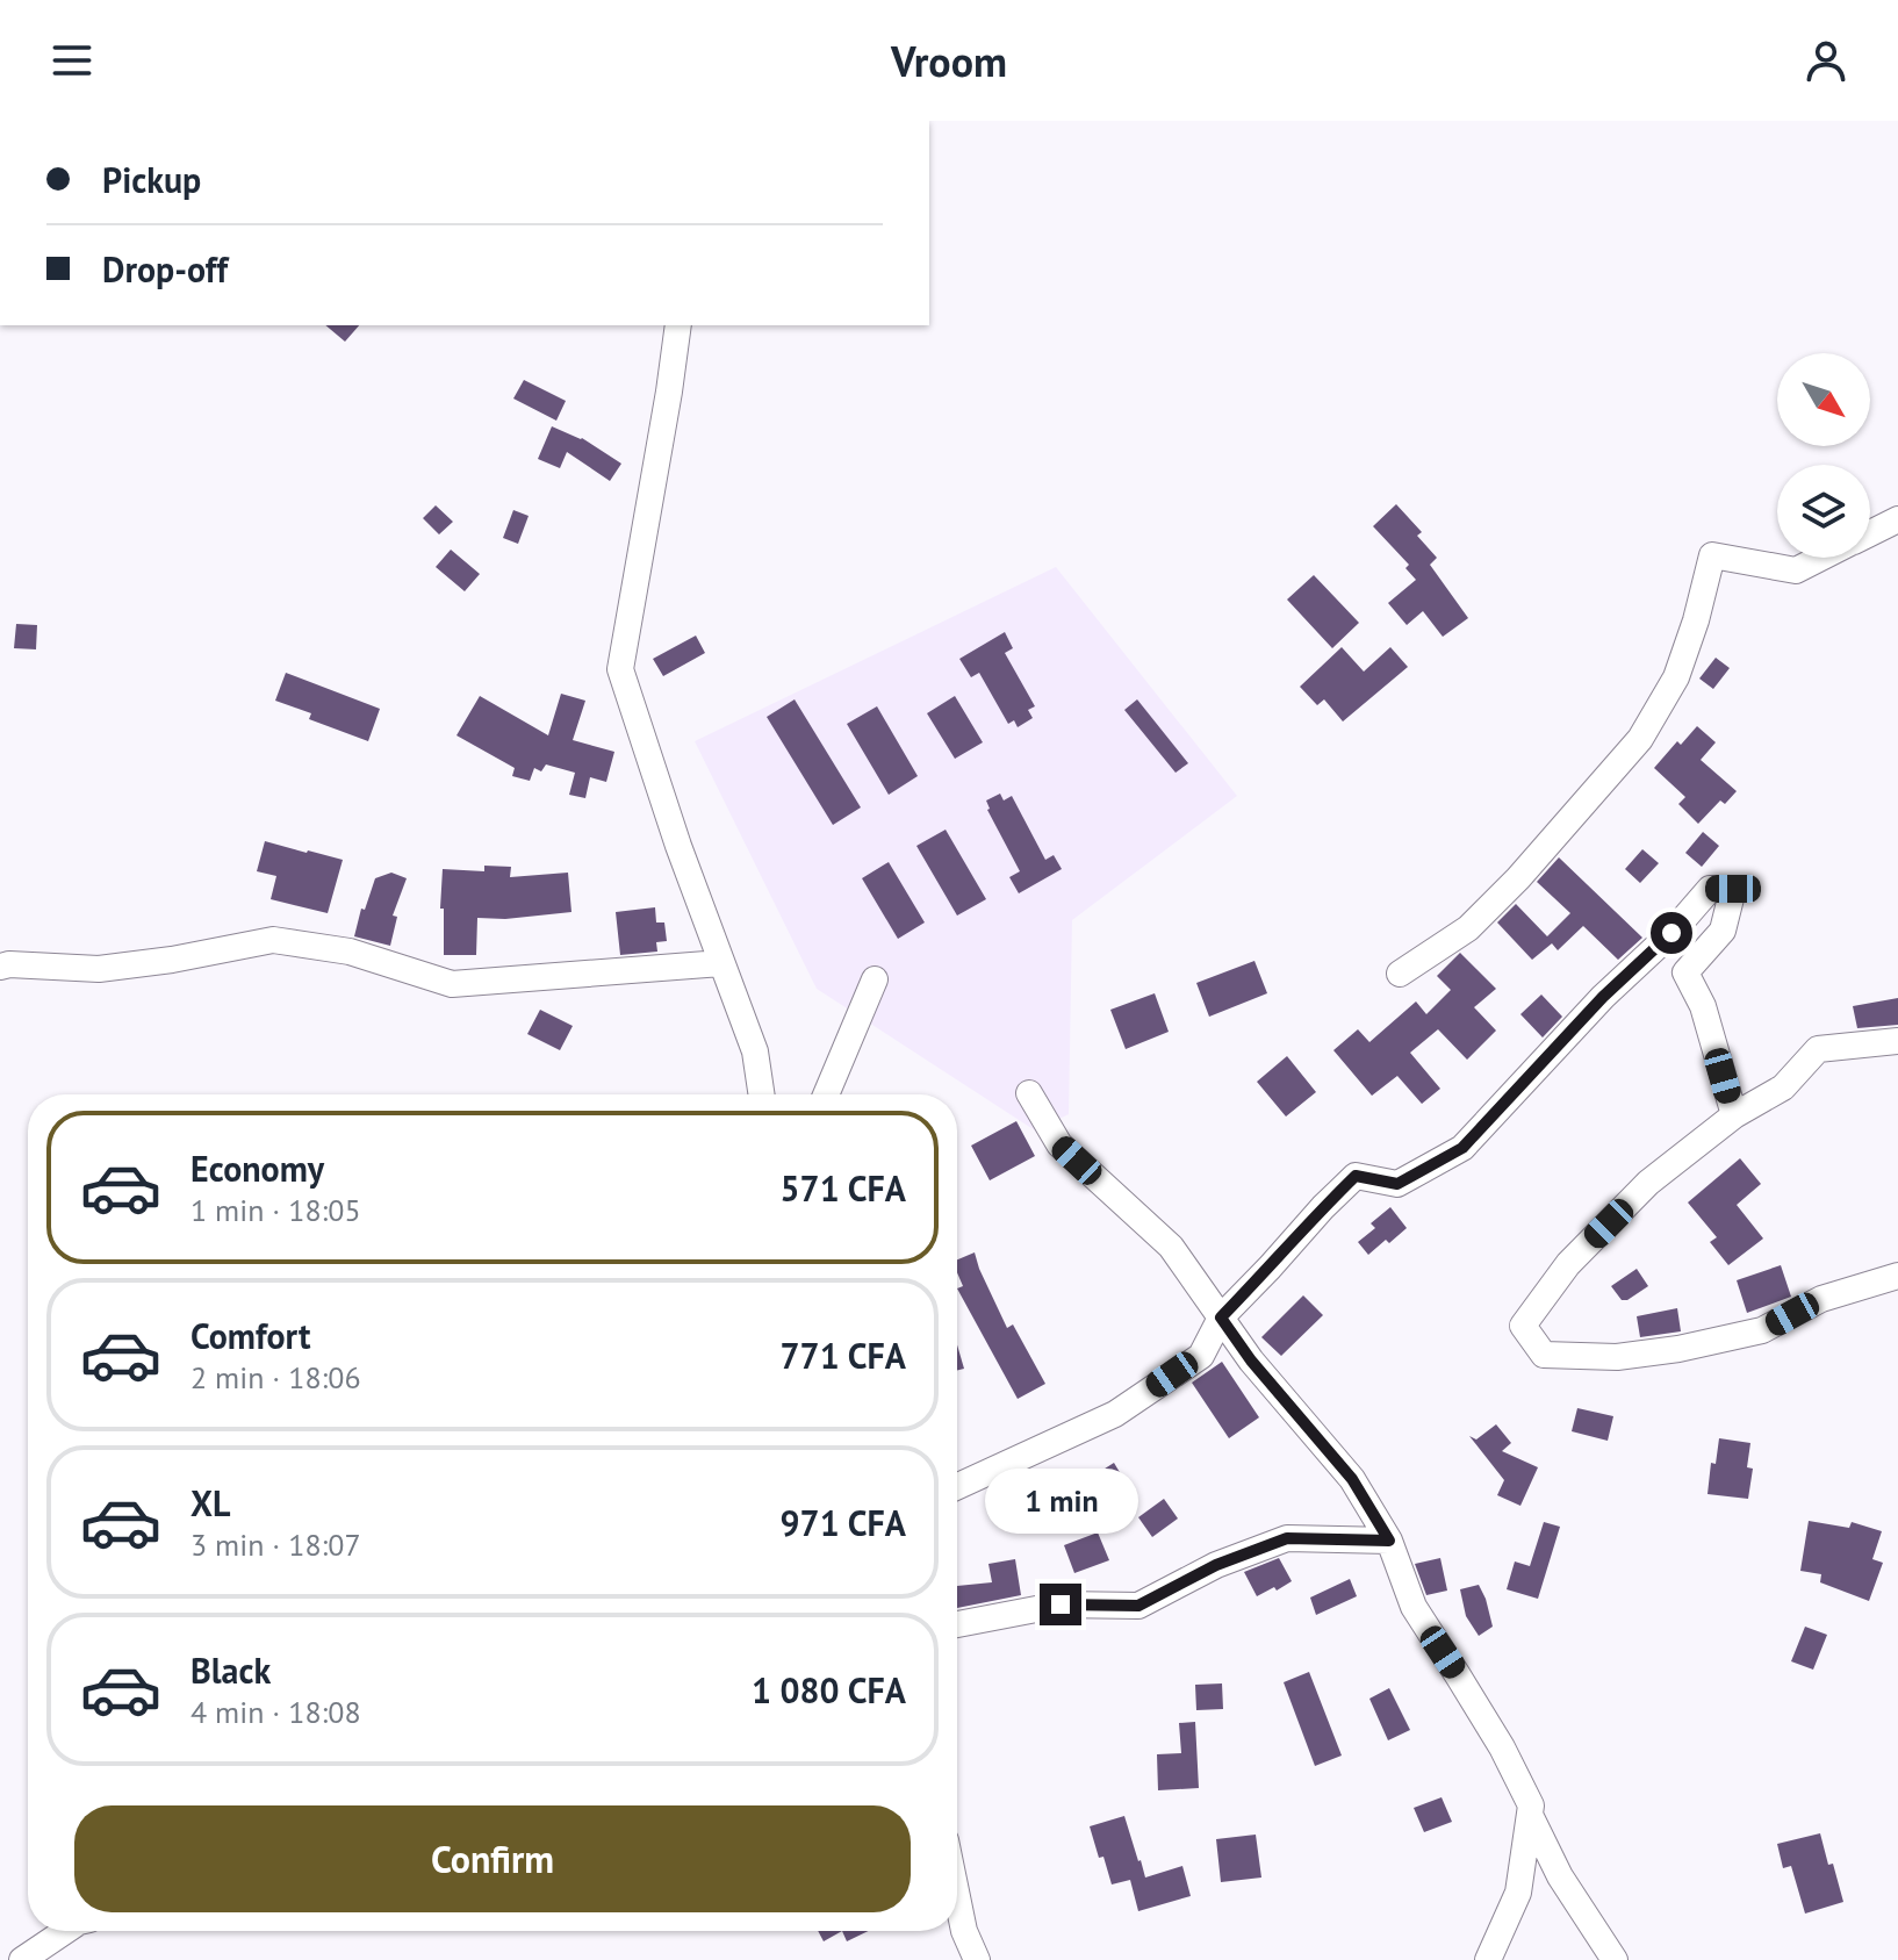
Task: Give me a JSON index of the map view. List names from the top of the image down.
{
  "north": "bottom right",
  "page": {
    "header": "Vroom",
    "banner": ["Pickup", "Drop-off"],
    "list": [
      {
        "name": "Economy",
        "note": "1 min · 18:05",
        "value": "571 CFA"
      },
      {
        "name": "Comfort",
        "note": "2 min · 18:06",
        "value": "771 CFA"
      },
      {
        "name": "XL",
        "note": "3 min · 18:07",
        "value": "971 CFA"
      },
      {
        "name": "Black",
        "note": "4 min · 18:08",
        "value": "1 080 CFA"
      }
    ],
    "bubble": "1 min",
    "buttons": "Confirm"
  }
}
